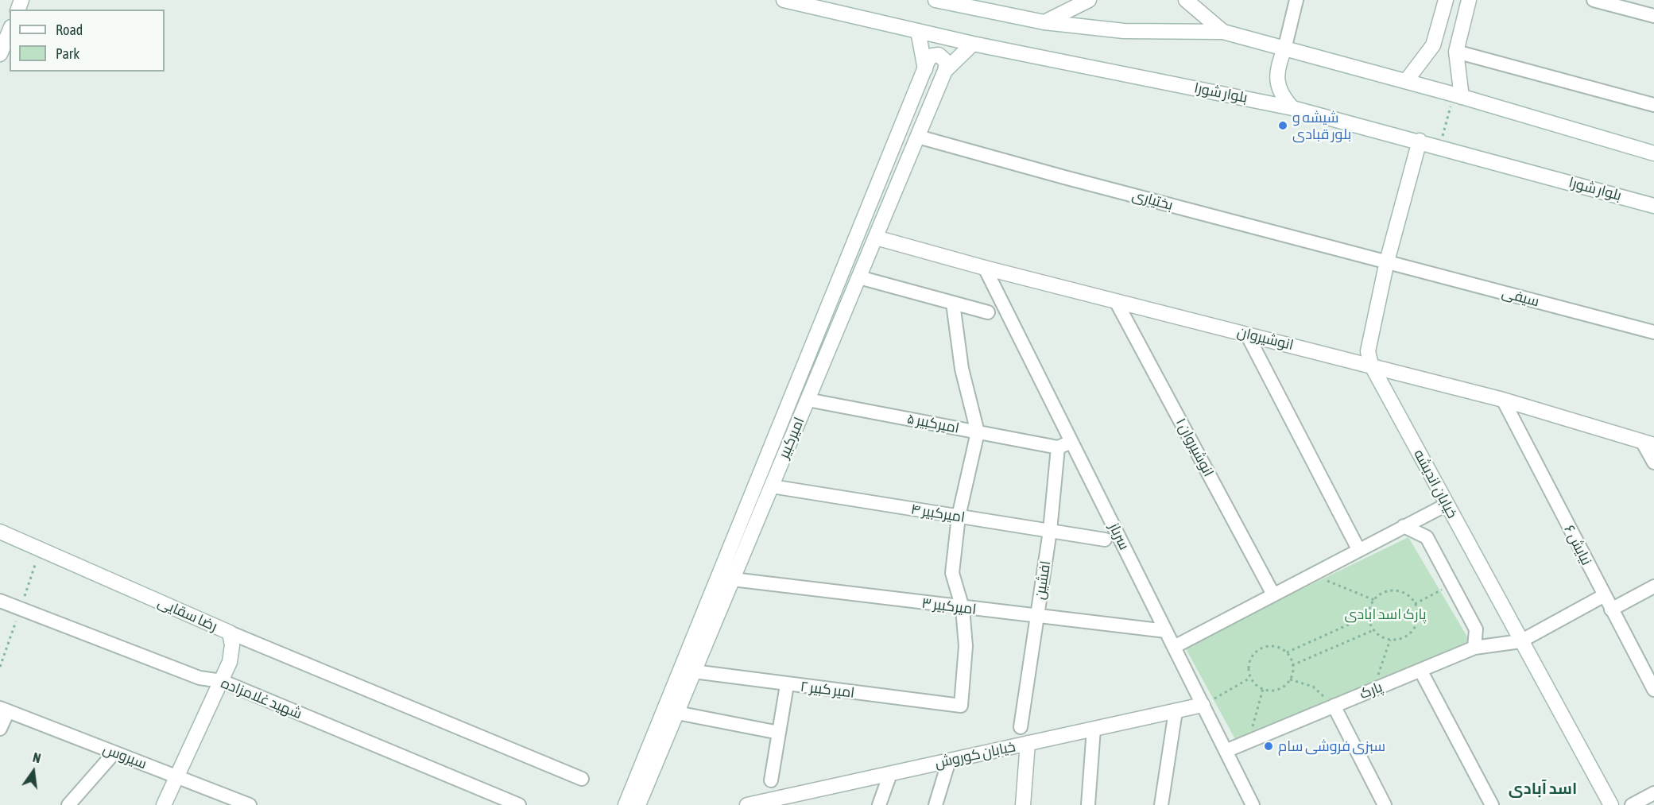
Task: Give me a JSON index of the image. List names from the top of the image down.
{
  "streets": {
    "main road": [
      "بلوار شورا",
      "انوشیروان",
      "امیرکبیر",
      "خیابان اندیشه",
      "رضا سقایی",
      "خیابان کوروش"
    ],
    "street": [
      "بختیاری",
      "سیفی",
      "امیرکبیر ۵",
      "انوشیروان ۱",
      "امیرکبیر ۴",
      "سرباز",
      "نیایش ۶",
      "افشین",
      "امیرکبیر ۳",
      "امیر کبیر ۲",
      "پارک",
      "شهید غلامزاده",
      "سیروس"
    ]
  },
  "crossings": [
    ["بلوار شورا", "خیابان اندیشه"],
    ["بختیاری", "سیفی"],
    ["بختیاری", "امیرکبیر"],
    ["بختیاری", "خیابان اندیشه"],
    ["سیفی", "خیابان اندیشه"],
    ["انوشیروان", "امیرکبیر"],
    ["انوشیروان", "انوشیروان ۱"],
    ["انوشیروان", "خیابان اندیشه"],
    ["انوشیروان", "سرباز"],
    ["انوشیروان", "نیایش ۶"],
    ["امیرکبیر ۵", "امیرکبیر"],
    ["امیرکبیر ۵", "افشین"],
    ["امیرکبیر", "امیرکبیر ۴"],
    ["امیرکبیر", "امیرکبیر ۳"],
    ["امیرکبیر", "امیر کبیر ۲"],
    ["خیابان اندیشه", "پارک"],
    ["امیرکبیر ۴", "افشین"],
    ["سرباز", "امیرکبیر ۳"],
    ["سرباز", "پارک"],
    ["سرباز", "خیابان کوروش"],
    ["افشین", "امیرکبیر ۳"],
    ["امیرکبیر ۳", "امیر کبیر ۲"],
    ["رضا سقایی", "شهید غلامزاده"],
    ["رضا سقایی", "سیروس"]
  ],
  "districts": ["اسد آبادی"],
  "parks": ["پارک اسد ابادی"],
  "places": ["شیشه و بلور قبادی", "سبزی فروشی سام"],
  "legend": ["Road", "Park"],
  "north": "top"
}
